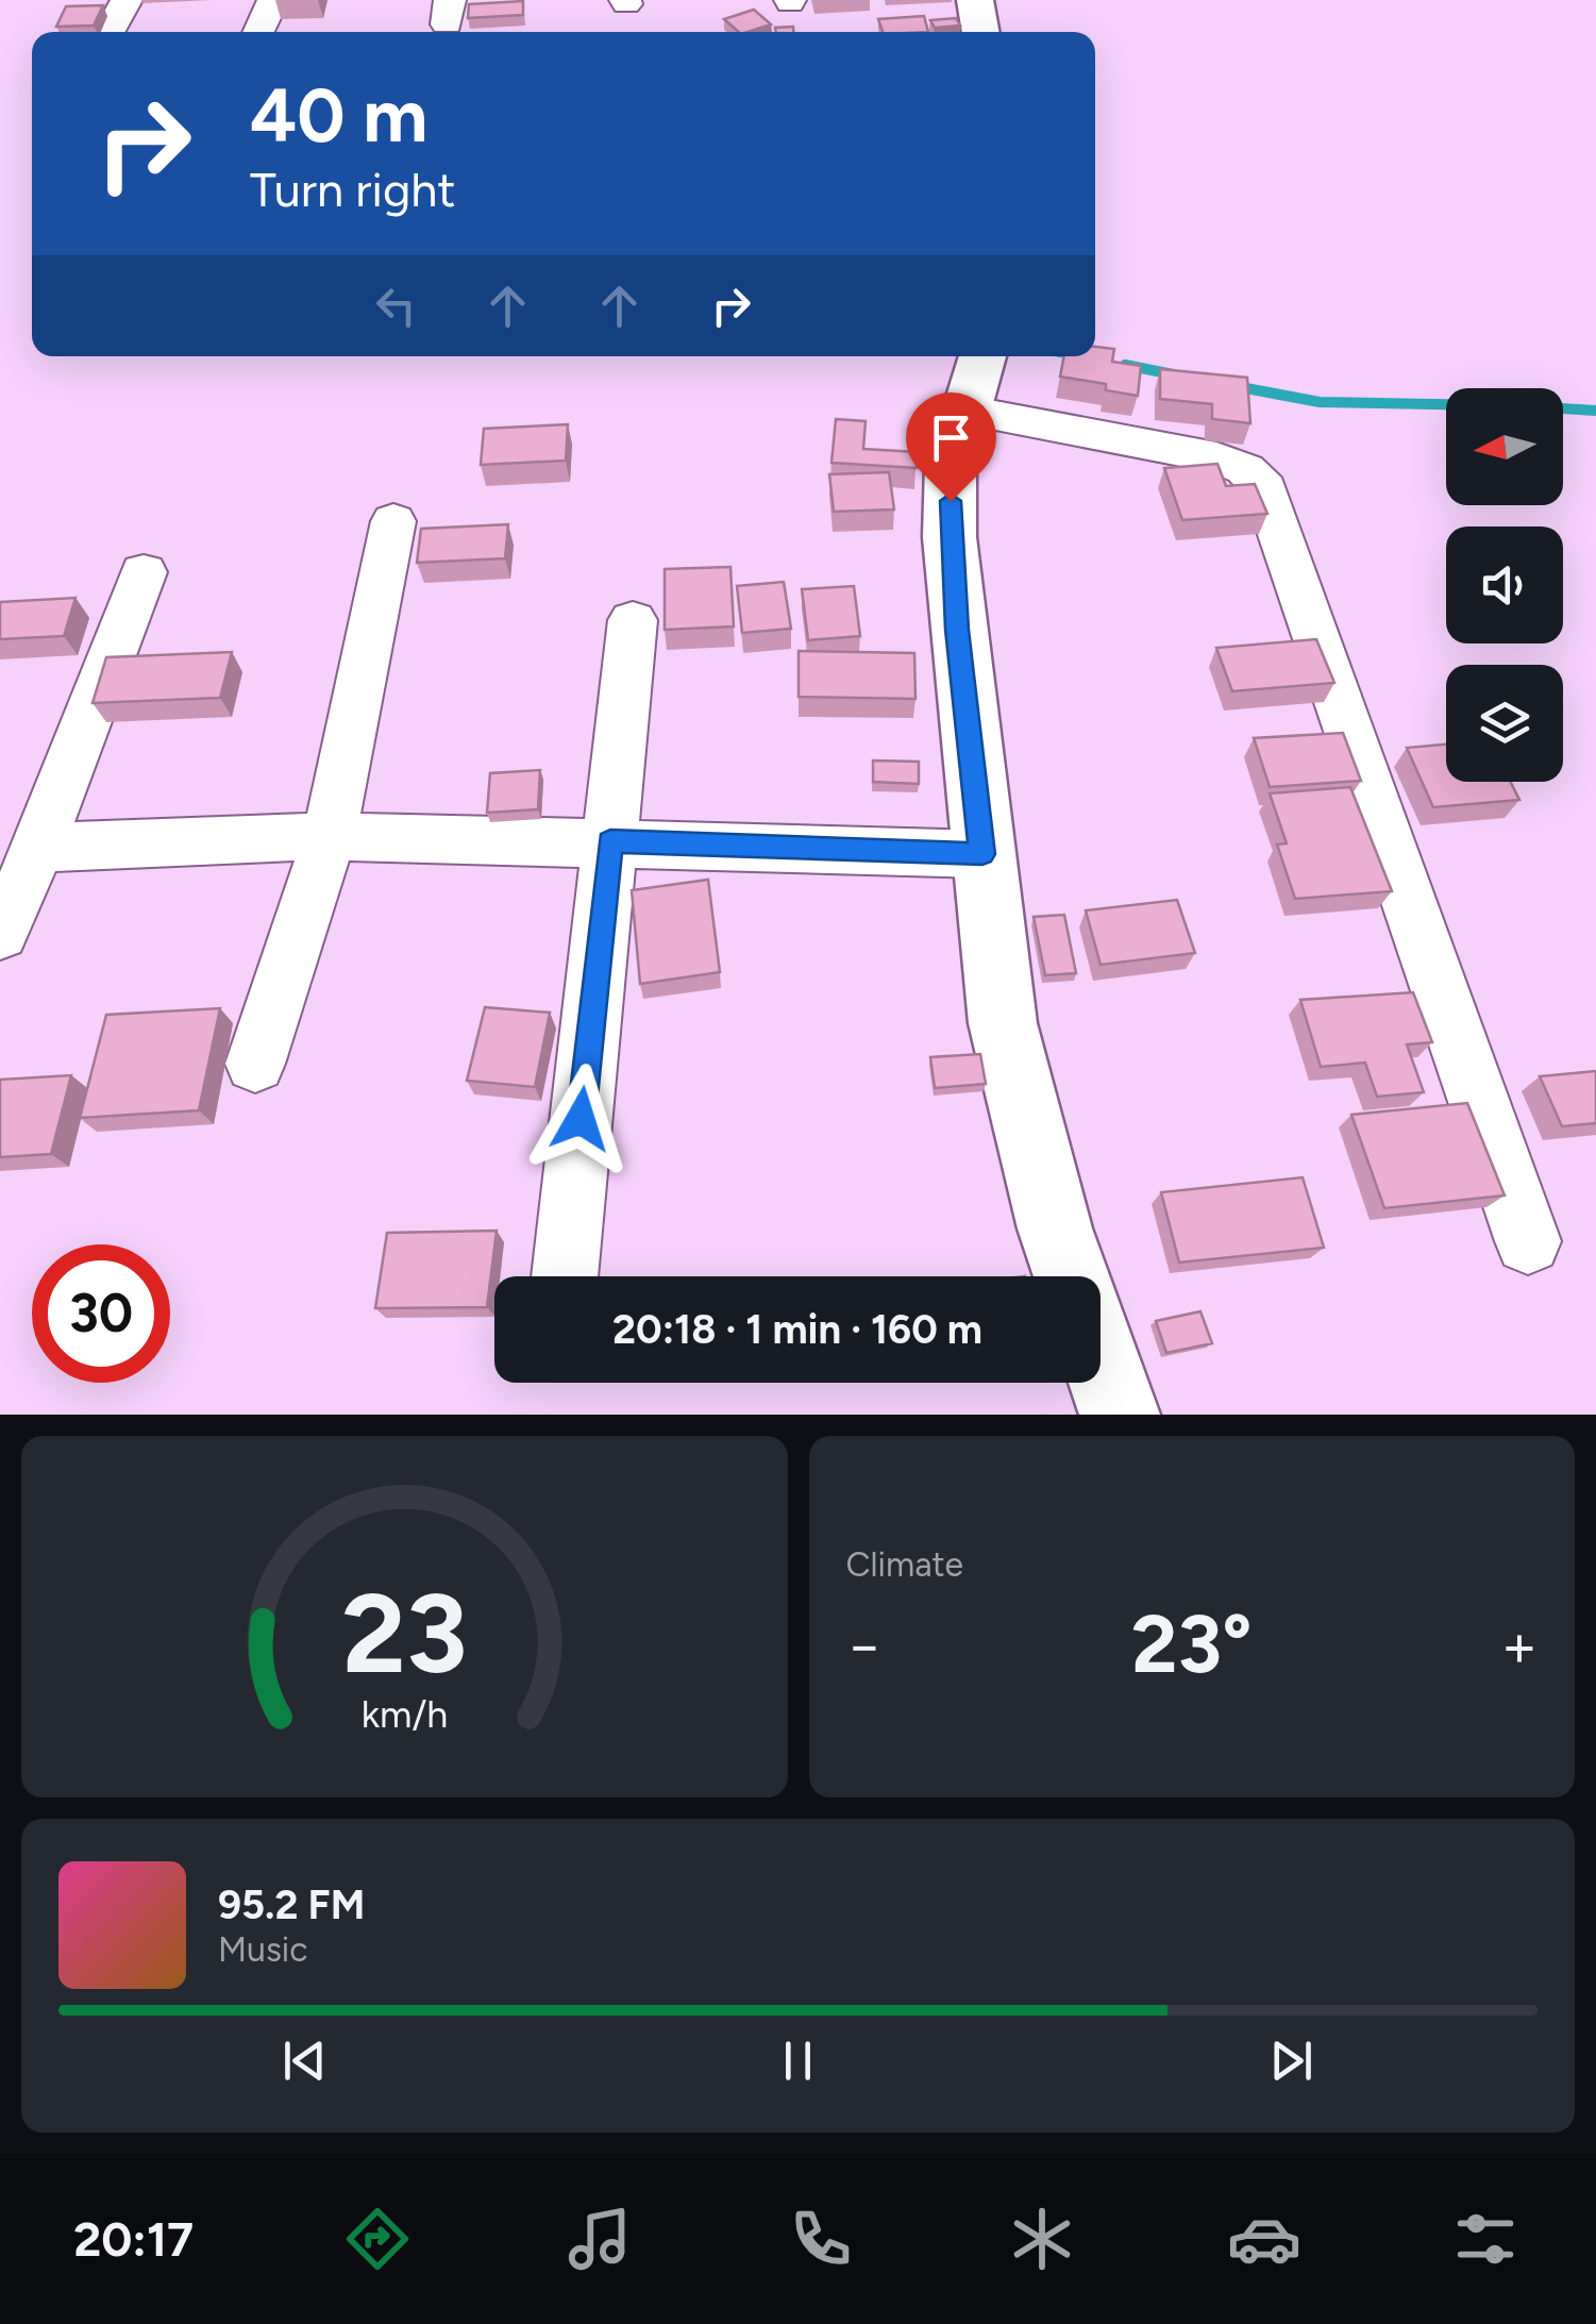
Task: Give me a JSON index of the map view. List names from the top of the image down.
{
  "north": "left",
  "page": {
    "turn": ["40 m", "Turn right"],
    "limit": "30",
    "trip": "20:18 · 1 min · 160 m",
    "tile": "Climate",
    "heat": ["−", "23°", "+"],
    "song": ["95.2 FM", "Music"],
    "tabs": "20:17",
    "gauge": ["23", "km/h"]
  }
}
